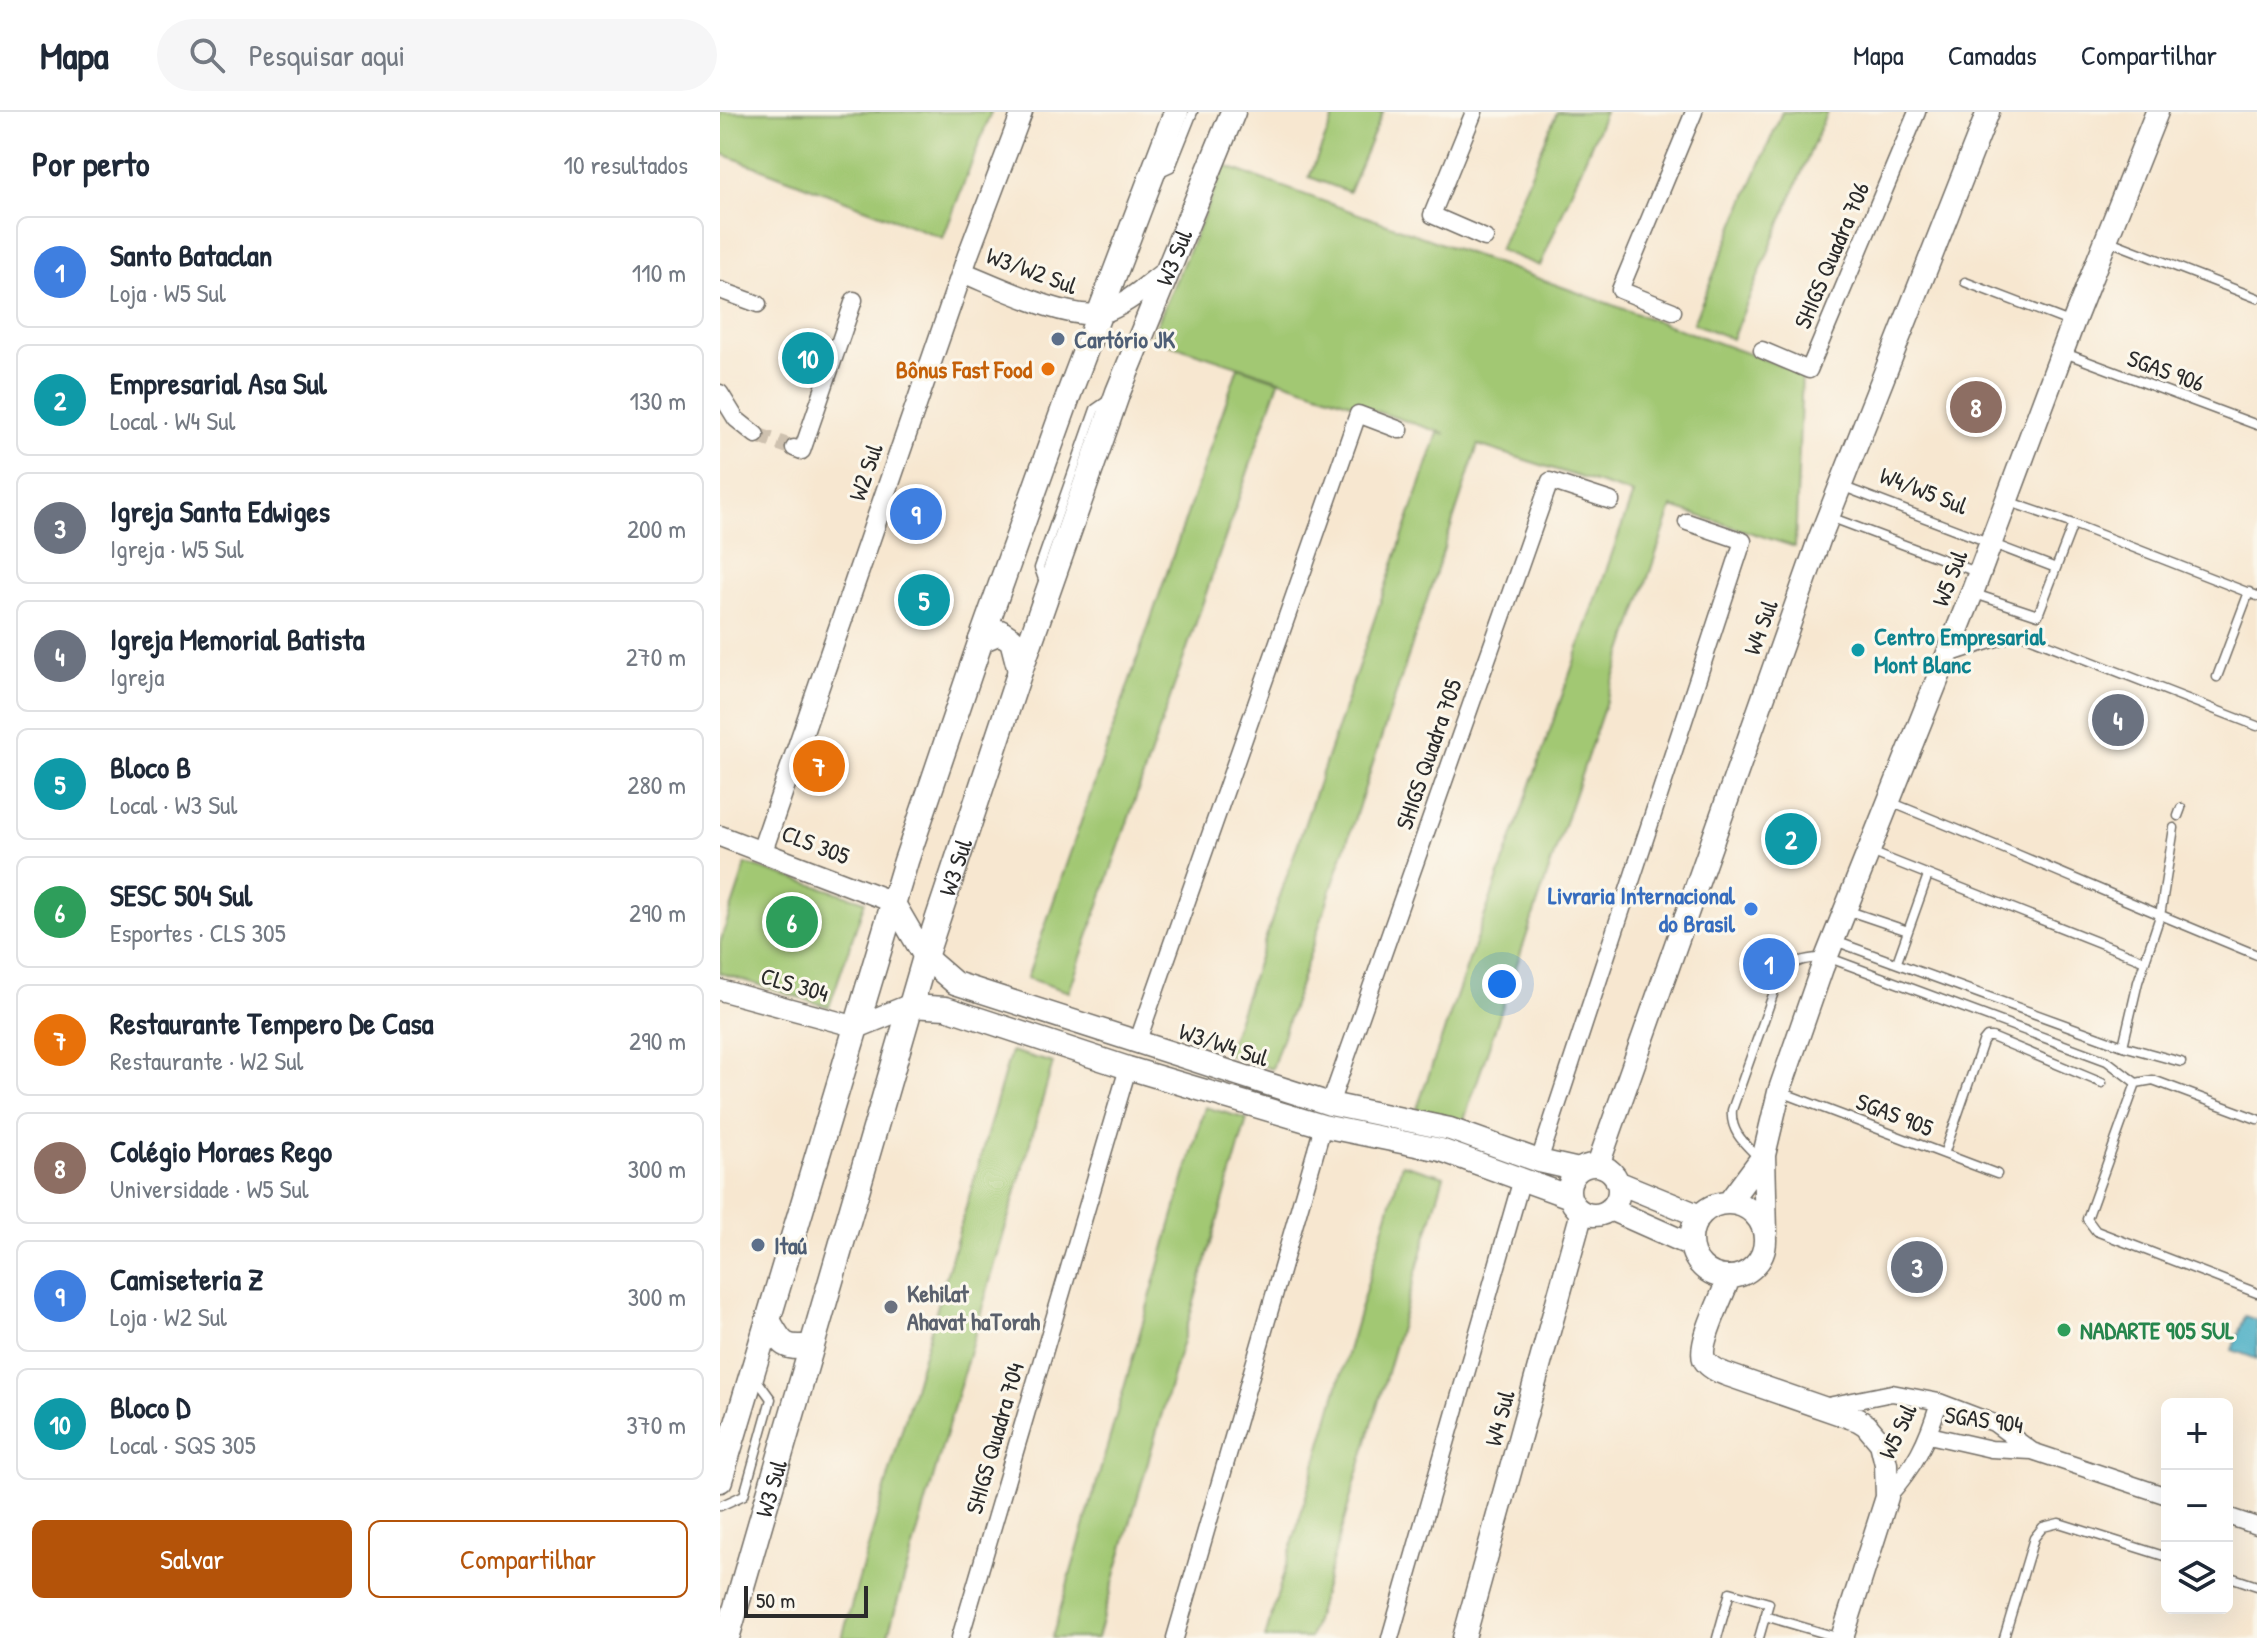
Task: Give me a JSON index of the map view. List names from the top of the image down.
{
  "streets": {
    "main road": [
      "W3 Sul",
      "W5 Sul",
      "W4 Sul",
      "W3/W4 Sul"
    ],
    "street": [
      "SHIGS Quadra 706",
      "W3/W2 Sul",
      "W2 Sul",
      "SHIGS Quadra 705",
      "CLS 305",
      "CLS 304",
      "SGAS 904",
      "SHIGS Quadra 704"
    ],
    "lane": ["SGAS 906", "W4/W5 Sul", "SGAS 905"]
  },
  "crossings": [
    ["W3 Sul", "W3/W2 Sul"],
    ["W3 Sul", "CLS 305"],
    ["W3 Sul", "CLS 304"],
    ["W3 Sul", "W3/W4 Sul"],
    ["W3/W2 Sul", "W2 Sul"],
    ["SGAS 906", "W5 Sul"],
    ["W2 Sul", "CLS 305"],
    ["W4/W5 Sul", "W5 Sul"],
    ["W4/W5 Sul", "W4 Sul"],
    ["W5 Sul", "SGAS 905"],
    ["W5 Sul", "SGAS 904"],
    ["W4 Sul", "W3/W4 Sul"],
    ["SHIGS Quadra 705", "W3/W4 Sul"],
    ["CLS 305", "W3/W4 Sul"],
    ["CLS 304", "W3/W4 Sul"],
    ["W3/W4 Sul", "SHIGS Quadra 704"]
  ],
  "places": [
    "Cartório JK",
    "Bônus Fast Food",
    "Centro Empresarial Mont Blanc",
    "Livraria Internacional do Brasil",
    "Itaú",
    "Kehilat Ahavat haTorah",
    "NADARTE 905 SUL"
  ],
  "scale_bar": "50 m",
  "page": {
    "header": "Mapa",
    "search": "Pesquisar aqui",
    "nav": ["Mapa", "Camadas", "Compartilhar"],
    "heading": ["Por perto", "10 resultados"],
    "list": [
      {
        "mark": "1",
        "name": "Santo Bataclan",
        "note": "Loja · W5 Sul",
        "value": "110 m"
      },
      {
        "mark": "2",
        "name": "Empresarial Asa Sul",
        "note": "Local · W4 Sul",
        "value": "130 m"
      },
      {
        "mark": "3",
        "name": "Igreja Santa Edwiges",
        "note": "Igreja · W5 Sul",
        "value": "200 m"
      },
      {
        "mark": "4",
        "name": "Igreja Memorial Batista",
        "note": "Igreja",
        "value": "270 m"
      },
      {
        "mark": "5",
        "name": "Bloco B",
        "note": "Local · W3 Sul",
        "value": "280 m"
      },
      {
        "mark": "6",
        "name": "SESC 504 Sul",
        "note": "Esportes · CLS 305",
        "value": "290 m"
      },
      {
        "mark": "7",
        "name": "Restaurante Tempero De Casa",
        "note": "Restaurante · W2 Sul",
        "value": "290 m"
      },
      {
        "mark": "8",
        "name": "Colégio Moraes Rego",
        "note": "Universidade · W5 Sul",
        "value": "300 m"
      },
      {
        "mark": "9",
        "name": "Camiseteria Z",
        "note": "Loja · W2 Sul",
        "value": "300 m"
      },
      {
        "mark": "10",
        "name": "Bloco D",
        "note": "Local · SQS 305",
        "value": "370 m"
      }
    ],
    "pins": [
      "10",
      "8",
      "9",
      "5",
      "4",
      "7",
      "2",
      "6",
      "1",
      "3"
    ],
    "map_buttons": ["+", "−"],
    "buttons": ["Salvar", "Compartilhar"],
    "scale": "50 m"
  }
}
